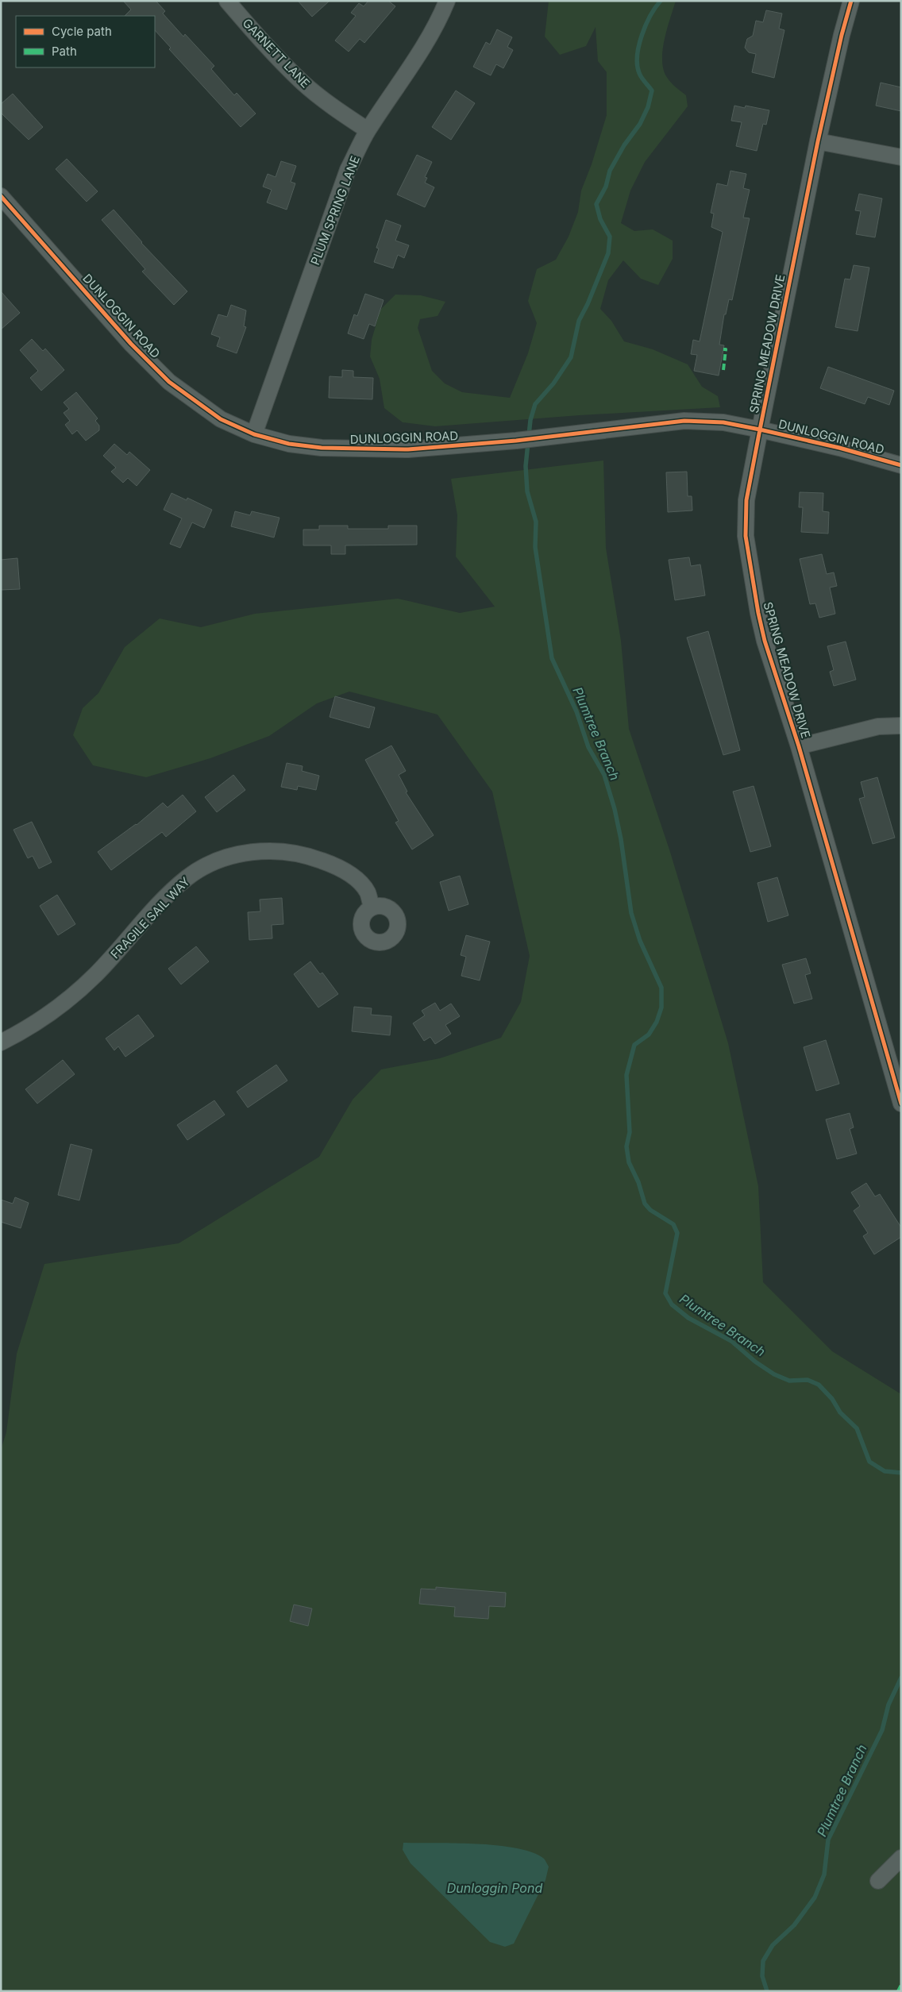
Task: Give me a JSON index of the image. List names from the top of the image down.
{
  "streets": {
    "street": [
      "GARNETT LANE",
      "PLUM SPRING LANE",
      "DUNLOGGIN ROAD",
      "SPRING MEADOW DRIVE",
      "FRAGILE SAIL WAY"
    ]
  },
  "crossings": [
    ["GARNETT LANE", "PLUM SPRING LANE"],
    ["PLUM SPRING LANE", "DUNLOGGIN ROAD"],
    ["DUNLOGGIN ROAD", "SPRING MEADOW DRIVE"]
  ],
  "water": ["Plumtree Branch", "Dunloggin Pond"],
  "legend": ["Cycle path", "Path"]
}
